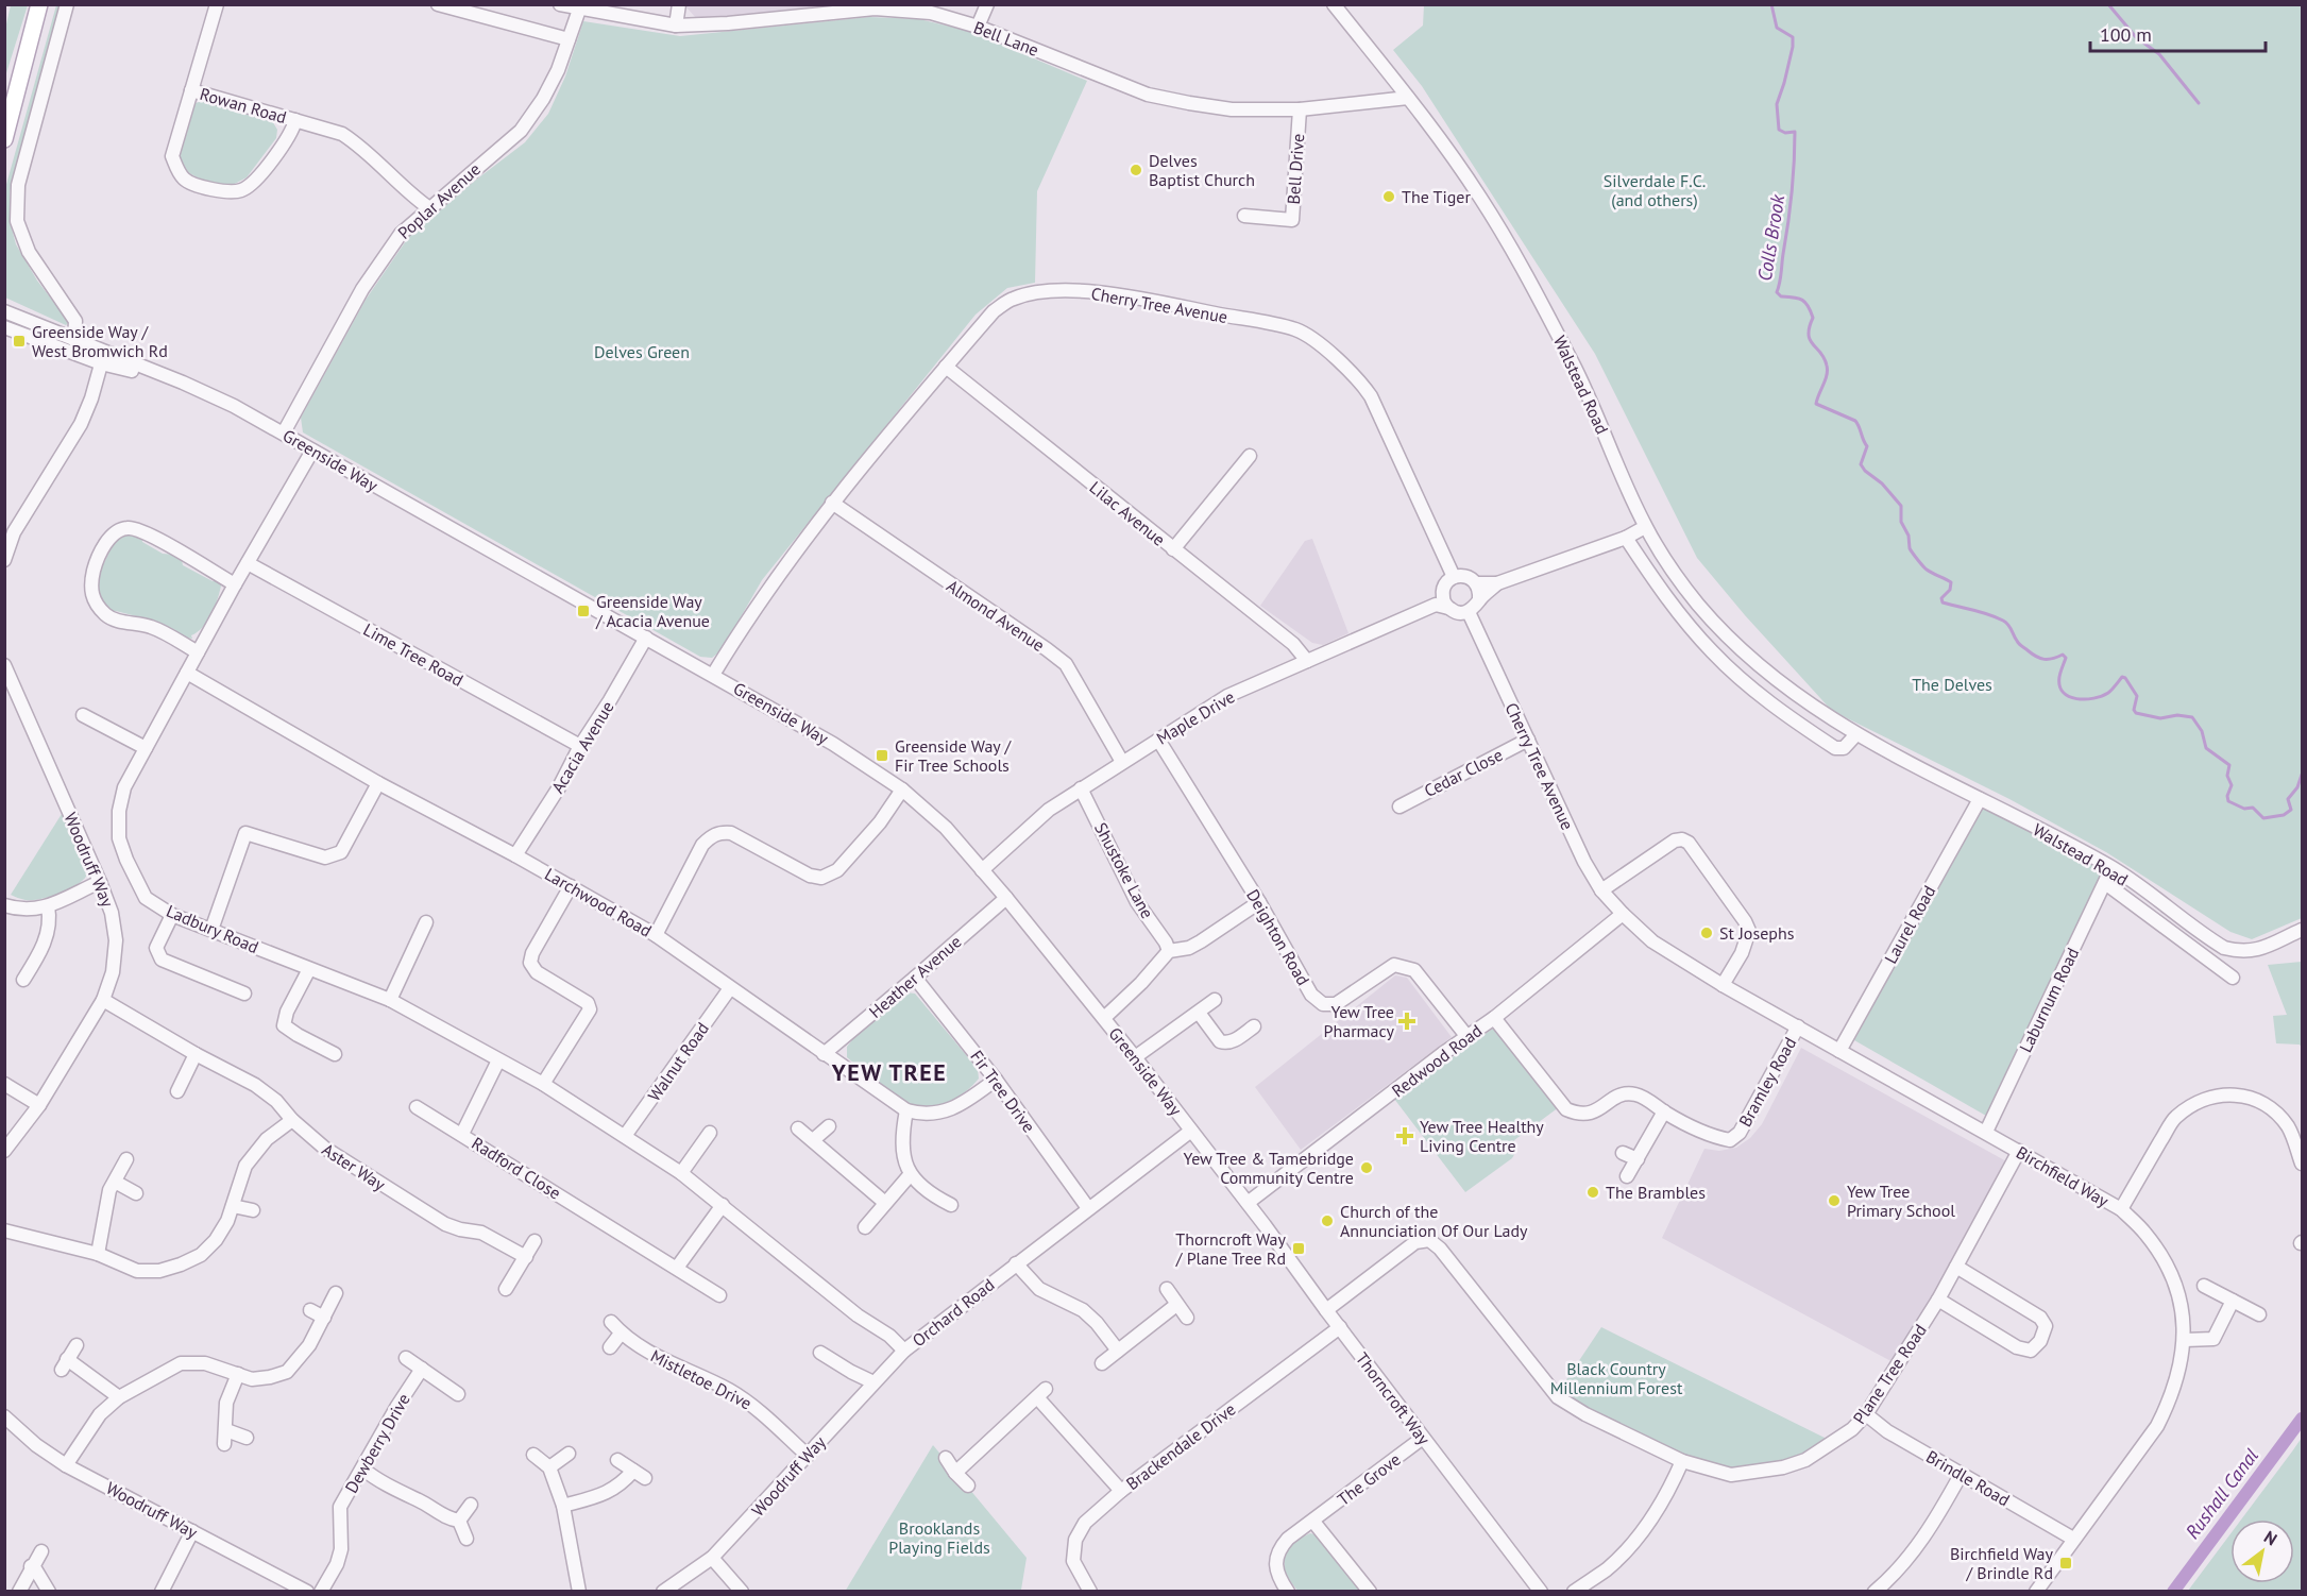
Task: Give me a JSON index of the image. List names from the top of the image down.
{
  "streets": {
    "street": [
      "Bell Lane",
      "Rowan Road",
      "Bell Drive",
      "Poplar Avenue",
      "Cherry Tree Avenue",
      "Walstead Road",
      "Greenside Way",
      "Lilac Avenue",
      "Almond Avenue",
      "Lime Tree Road",
      "Maple Drive",
      "Acacia Avenue",
      "Cedar Close",
      "Woodruff Way",
      "Shustoke Lane",
      "Larchwood Road",
      "Laurel Road",
      "Ladbury Road",
      "Deighton Road",
      "Heather Avenue",
      "Laburnum Road",
      "Redwood Road",
      "Walnut Road",
      "Bramley Road",
      "Fir Tree Drive",
      "Aster Way",
      "Radford Close",
      "Birchfield Way",
      "Orchard Road",
      "Plane Tree Road",
      "Mistletoe Drive",
      "Thorncroft Way",
      "Dewberry Drive",
      "Brackendale Drive",
      "Brindle Road",
      "The Grove"
    ]
  },
  "crossings": [
    ["Bell Lane", "Bell Drive"],
    ["Bell Lane", "Poplar Avenue"],
    ["Bell Lane", "Walstead Road"],
    ["Rowan Road", "Poplar Avenue"],
    ["Poplar Avenue", "Greenside Way"],
    ["Cherry Tree Avenue", "Greenside Way"],
    ["Cherry Tree Avenue", "Lilac Avenue"],
    ["Cherry Tree Avenue", "Almond Avenue"],
    ["Cherry Tree Avenue", "Maple Drive"],
    ["Cherry Tree Avenue", "Cedar Close"],
    ["Cherry Tree Avenue", "Redwood Road"],
    ["Cherry Tree Avenue", "Birchfield Way"],
    ["Walstead Road", "Laurel Road"],
    ["Walstead Road", "Laburnum Road"],
    ["Greenside Way", "Maple Drive"],
    ["Greenside Way", "Acacia Avenue"],
    ["Greenside Way", "Ladbury Road"],
    ["Greenside Way", "Heather Avenue"],
    ["Greenside Way", "Redwood Road"],
    ["Greenside Way", "Orchard Road"],
    ["Greenside Way", "Thorncroft Way"],
    ["Lilac Avenue", "Maple Drive"],
    ["Almond Avenue", "Maple Drive"],
    ["Lime Tree Road", "Acacia Avenue"],
    ["Lime Tree Road", "Ladbury Road"],
    ["Maple Drive", "Shustoke Lane"],
    ["Maple Drive", "Deighton Road"],
    ["Acacia Avenue", "Larchwood Road"],
    ["Woodruff Way", "Aster Way"],
    ["Woodruff Way", "Orchard Road"],
    ["Woodruff Way", "Mistletoe Drive"],
    ["Larchwood Road", "Ladbury Road"],
    ["Larchwood Road", "Heather Avenue"],
    ["Larchwood Road", "Walnut Road"],
    ["Laurel Road", "Birchfield Way"],
    ["Ladbury Road", "Walnut Road"],
    ["Ladbury Road", "Radford Close"],
    ["Ladbury Road", "Orchard Road"],
    ["Deighton Road", "Redwood Road"],
    ["Heather Avenue", "Fir Tree Drive"],
    ["Laburnum Road", "Birchfield Way"],
    ["Redwood Road", "Bramley Road"],
    ["Redwood Road", "Birchfield Way"],
    ["Redwood Road", "Thorncroft Way"],
    ["Walnut Road", "Orchard Road"],
    ["Bramley Road", "Birchfield Way"],
    ["Fir Tree Drive", "Orchard Road"],
    ["Birchfield Way", "Plane Tree Road"],
    ["Birchfield Way", "Brindle Road"],
    ["Plane Tree Road", "Thorncroft Way"],
    ["Plane Tree Road", "Brindle Road"],
    ["Thorncroft Way", "Brackendale Drive"],
    ["Thorncroft Way", "The Grove"]
  ],
  "districts": ["YEW TREE"],
  "water": ["Colls Brook", "Rushall Canal"],
  "parks": [
    "Silverdale F.C. (and others)",
    "Delves Green",
    "The Delves",
    "Black Country Millennium Forest",
    "Brooklands Playing Fields"
  ],
  "places": {
    "other": [
      "Delves Baptist Church",
      "The Tiger",
      "St Josephs",
      "Yew Tree & Tamebridge Community Centre",
      "The Brambles",
      "Yew Tree Primary School",
      "Church of the Annunciation Of Our Lady"
    ],
    "transit": [
      "Greenside Way / West Bromwich Rd",
      "Greenside Way / Acacia Avenue",
      "Greenside Way / Fir Tree Schools",
      "Thorncroft Way / Plane Tree Rd",
      "Birchfield Way / Brindle Rd"
    ],
    "health": ["Yew Tree Pharmacy", "Yew Tree Healthy Living Centre"]
  },
  "scale_bar": "100 m",
  "north": "top right"
}
